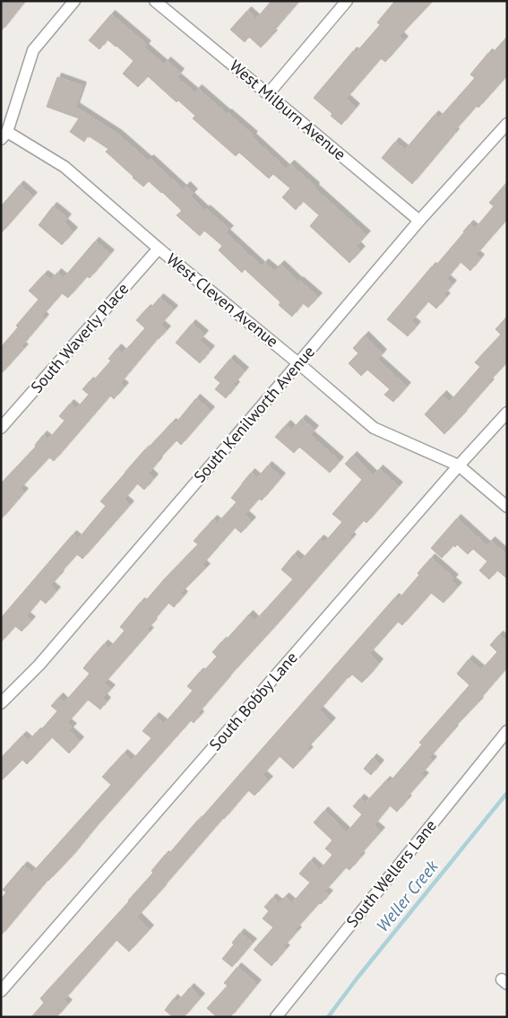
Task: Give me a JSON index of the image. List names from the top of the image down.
{
  "streets": {
    "street": [
      "West Milburn Avenue",
      "West Cleven Avenue",
      "South Waverly Place",
      "South Kenilworth Avenue",
      "South Bobby Lane",
      "South Wellers Lane"
    ]
  },
  "crossings": [
    ["West Milburn Avenue", "South Kenilworth Avenue"],
    ["West Cleven Avenue", "South Waverly Place"],
    ["West Cleven Avenue", "South Kenilworth Avenue"],
    ["West Cleven Avenue", "South Bobby Lane"]
  ],
  "water": ["Weller Creek"]
}
